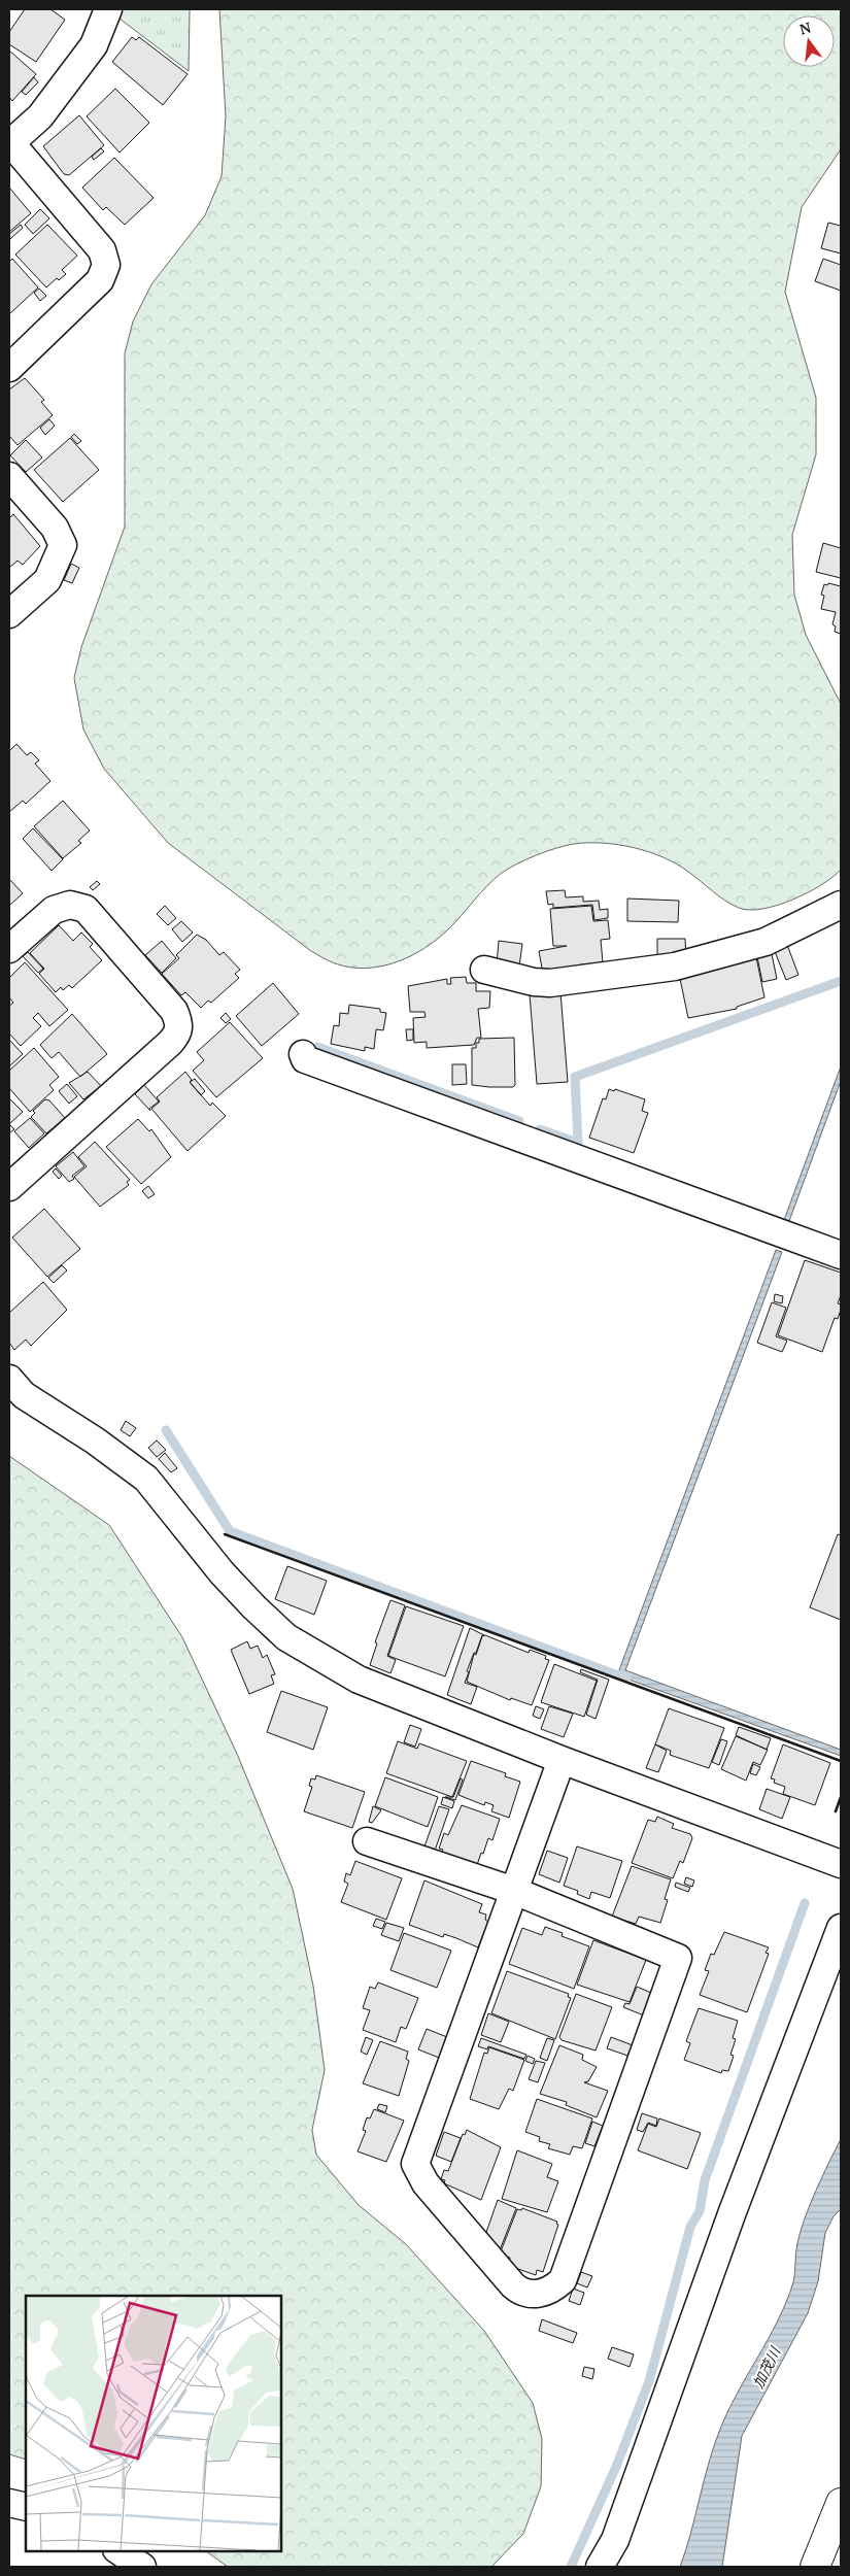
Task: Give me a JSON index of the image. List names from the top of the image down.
{
  "water": ["加茂川"],
  "north": "top"
}
